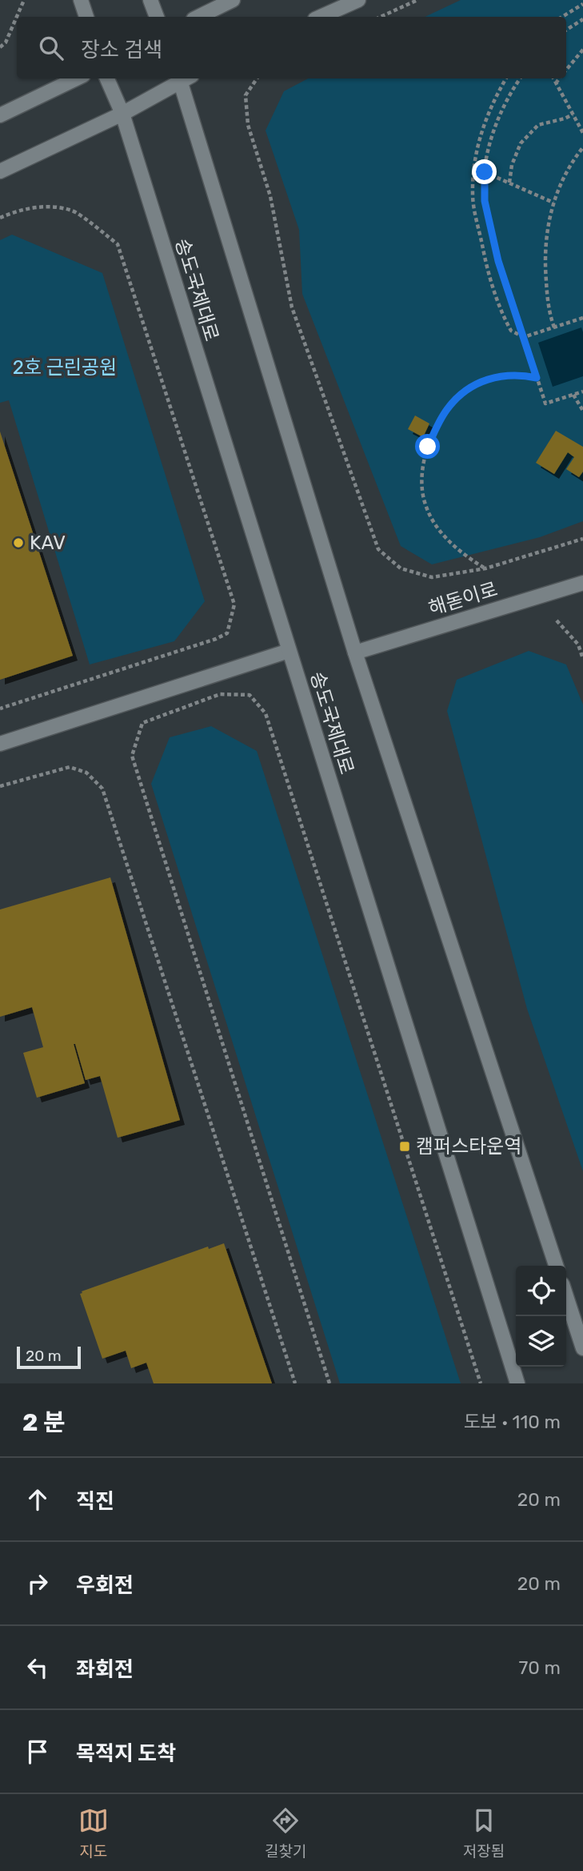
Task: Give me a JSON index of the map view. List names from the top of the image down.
{
  "streets": {
    "main road": ["송도국제대로", "해돋이로"]
  },
  "parks": ["2호 근린공원"],
  "places": {
    "other": ["KAV"],
    "transit": ["캠퍼스타운역"]
  },
  "scale_bar": "20 m",
  "page": {
    "search": "장소 검색",
    "scale": "20 m",
    "heading": ["2 분", "도보 · 110 m"],
    "list": [
      ["직진", "20 m"],
      ["우회전", "20 m"],
      ["좌회전", "70 m"],
      "목적지 도착"
    ],
    "nav": ["지도", "길찾기", "저장됨"]
  }
}
